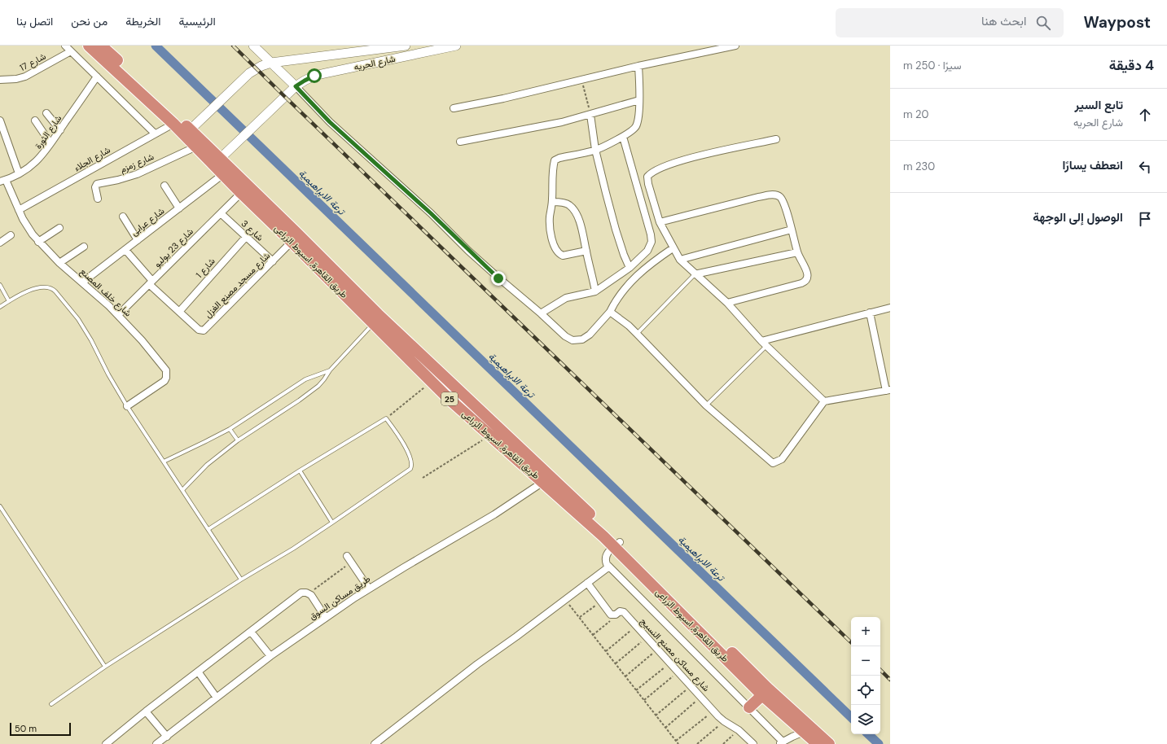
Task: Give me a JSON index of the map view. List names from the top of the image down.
{
  "streets": {
    "highway": ["طريق القاهرة, اسيوط الزراعى", "25"],
    "main road": ["شارع الحريه"],
    "street": [
      "شارع 17",
      "شارع الثورة",
      "شارع الجلاء",
      "شارع زمزم",
      "شارع عرابى",
      "شارع 3",
      "شارع 23 يوليو",
      "شارع 1",
      "شارع مسجد مصنع الغزل",
      "شارع خلف المصنع",
      "طريق مساكن السوق",
      "شارع مساكن مصنع النسيج"
    ]
  },
  "crossings": [
    ["شارع الحريه", "طريق القاهرة, اسيوط الزراعى"],
    ["شارع الثورة", "شارع خلف المصنع"],
    ["شارع الجلاء", "طريق القاهرة, اسيوط الزراعى"],
    ["شارع الجلاء", "شارع خلف المصنع"],
    ["شارع زمزم", "طريق القاهرة, اسيوط الزراعى"],
    ["شارع عرابى", "طريق القاهرة, اسيوط الزراعى"],
    ["شارع عرابى", "شارع مسجد مصنع الغزل"],
    ["شارع عرابى", "شارع خلف المصنع"],
    ["شارع 3", "شارع 23 يوليو"],
    ["شارع 3", "شارع 1"],
    ["شارع 3", "شارع مسجد مصنع الغزل"],
    ["شارع 23 يوليو", "طريق القاهرة, اسيوط الزراعى"],
    ["شارع 23 يوليو", "شارع مسجد مصنع الغزل"],
    ["شارع 23 يوليو", "شارع خلف المصنع"],
    ["طريق القاهرة, اسيوط الزراعى", "شارع مسجد مصنع الغزل"],
    ["طريق القاهرة, اسيوط الزراعى", "طريق مساكن السوق"],
    ["شارع 1", "شارع مسجد مصنع الغزل"]
  ],
  "water": ["ترعة الابراهيمية"],
  "scale_bar": "50 m",
  "page": {
    "header": "Waypost",
    "search": "ابحث هنا",
    "nav": [
      "الرئيسية",
      "الخريطة",
      "من نحن",
      "اتصل بنا"
    ],
    "heading": ["4 دقيقة", "سيرًا · 250 m"],
    "list": [
      ["تابع السير", "شارع الحريه", "20 m"],
      ["انعطف يسارًا", "230 m"],
      "الوصول إلى الوجهة"
    ],
    "map_buttons": ["+", "−"],
    "scale": "50 m"
  }
}
